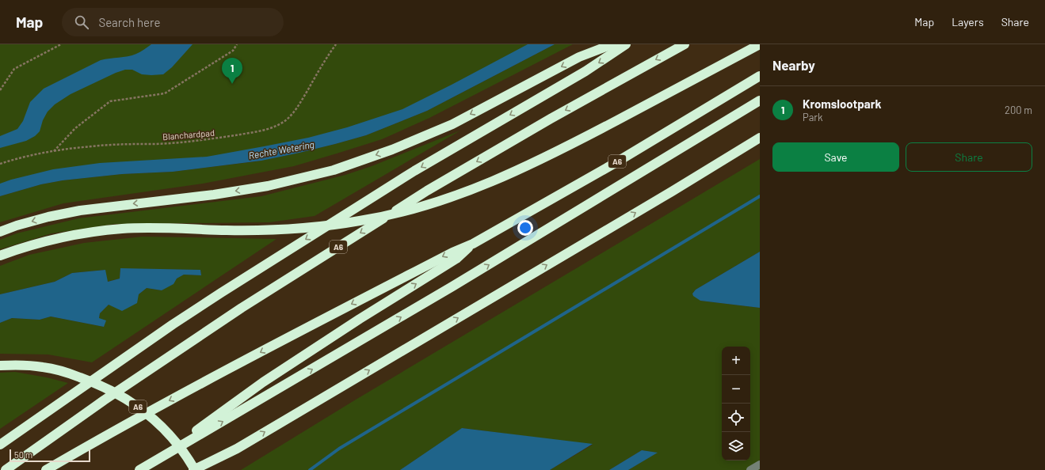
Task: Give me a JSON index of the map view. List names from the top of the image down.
{
  "streets": {
    "highway": ["A6"],
    "path": ["Blanchardpad"]
  },
  "water": ["Rechte Wetering"],
  "scale_bar": "50 m",
  "page": {
    "header": "Map",
    "search": "Search here",
    "nav": ["Map", "Layers", "Share"],
    "heading": "Nearby",
    "pins": "1",
    "list": [
      {
        "mark": "1",
        "name": "Kromslootpark",
        "note": "Park",
        "value": "200 m"
      }
    ],
    "buttons": ["Save", "Share"],
    "map_buttons": ["+", "−"],
    "scale": "50 m"
  }
}
